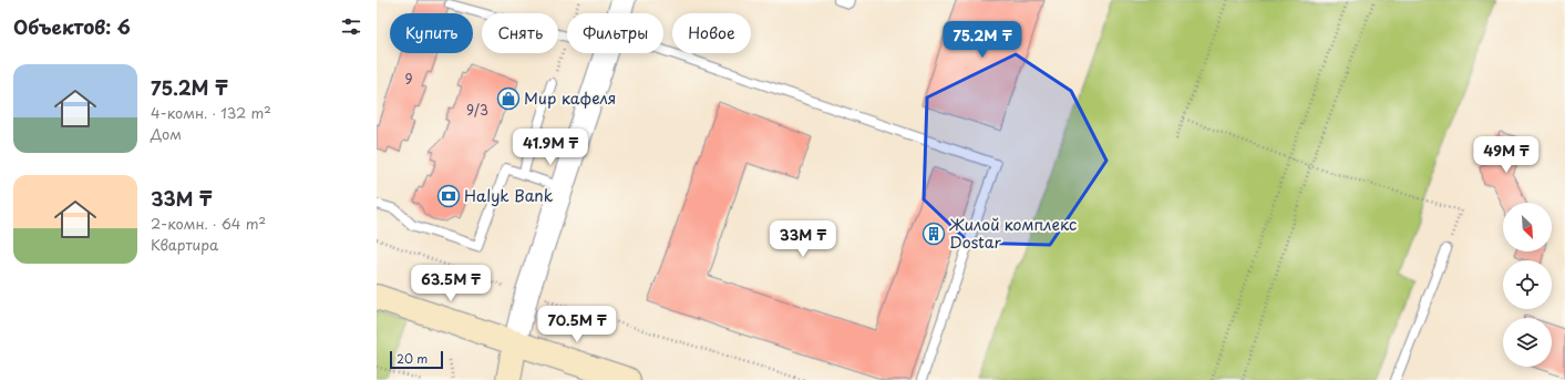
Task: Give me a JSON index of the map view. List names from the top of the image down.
{
  "places": {
    "shop": ["Мир кафеля"],
    "bank": ["Halyk Bank"],
    "building": ["Жилой комплекс Dostar"]
  },
  "house_numbers": ["9", "9/3"],
  "scale_bar": "20 m",
  "north": "bottom right",
  "page": {
    "heading": "Объектов: 6",
    "chip": [
      "Купить",
      "Снять",
      "Фильтры",
      "Новое"
    ],
    "price": [
      "75.2M ₸",
      "41.9M ₸",
      "49M ₸",
      "33M ₸",
      "63.5M ₸",
      "70.5M ₸"
    ],
    "list": [
      {
        "name": "75.2M ₸",
        "note": "4-комн. · 132 m² · Дом"
      },
      {
        "name": "33M ₸",
        "note": "2-комн. · 64 m² · Квартира"
      }
    ],
    "scale": "20 m"
  }
}
